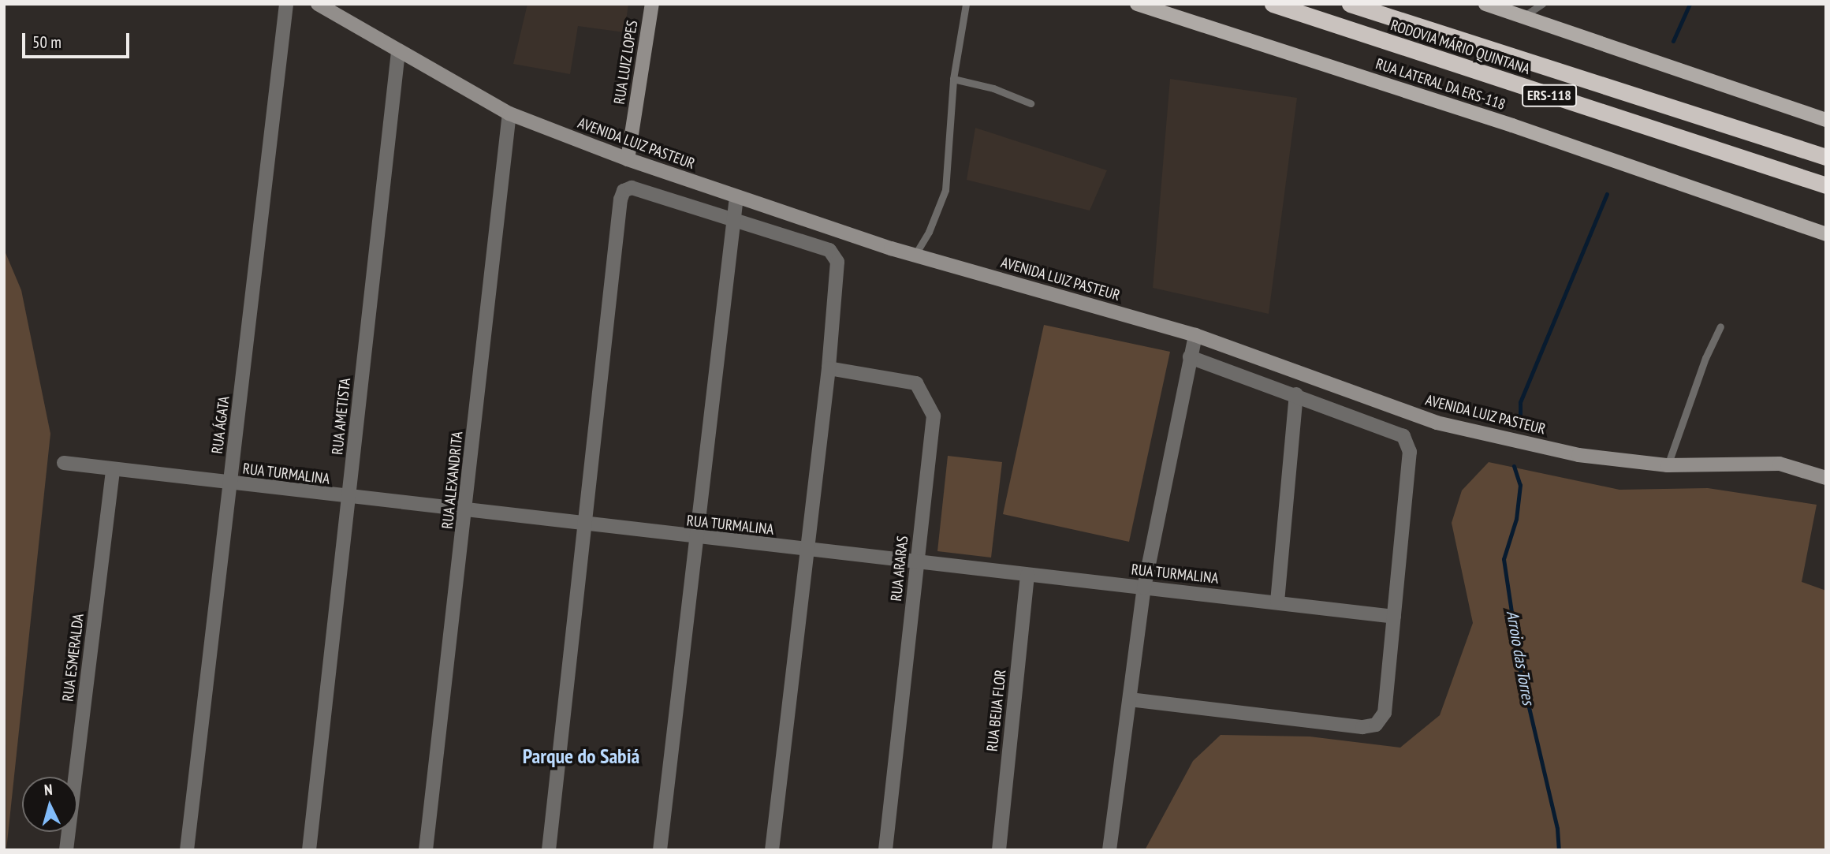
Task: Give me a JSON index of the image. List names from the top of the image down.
{
  "streets": {
    "highway": ["RODOVIA MÁRIO QUINTANA", "ERS-118"],
    "main road": ["RUA LUIZ LOPES", "RUA LATERAL DA ERS-118", "AVENIDA LUIZ PASTEUR"],
    "street": [
      "RUA AMETISTA",
      "RUA ÁGATA",
      "RUA TURMALINA",
      "RUA ALEXANDRITA",
      "RUA ARARAS",
      "RUA ESMERALDA",
      "RUA BEIJA FLOR"
    ]
  },
  "crossings": [
    ["RUA LUIZ LOPES", "AVENIDA LUIZ PASTEUR"],
    ["AVENIDA LUIZ PASTEUR", "RUA AMETISTA"],
    ["AVENIDA LUIZ PASTEUR", "RUA ALEXANDRITA"],
    ["RUA AMETISTA", "RUA TURMALINA"],
    ["RUA ÁGATA", "RUA TURMALINA"],
    ["RUA TURMALINA", "RUA ALEXANDRITA"],
    ["RUA TURMALINA", "RUA ARARAS"],
    ["RUA TURMALINA", "RUA ESMERALDA"],
    ["RUA TURMALINA", "RUA BEIJA FLOR"]
  ],
  "districts": ["Parque do Sabiá"],
  "water": ["Arroio das Torres"],
  "scale_bar": "50 m",
  "north": "top"
}
